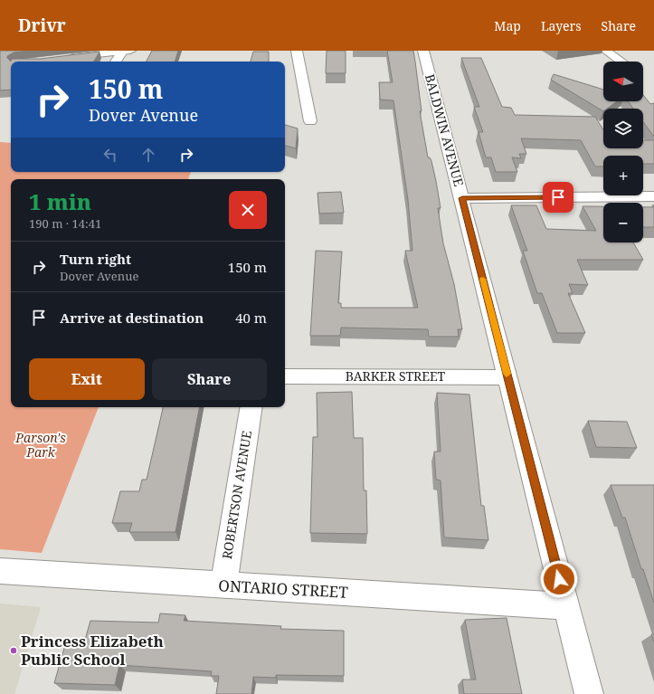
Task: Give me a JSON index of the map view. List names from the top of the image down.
{
  "streets": {
    "street": [
      "BALDWIN AVENUE",
      "BARKER STREET",
      "ROBERTSON AVENUE",
      "ONTARIO STREET"
    ]
  },
  "crossings": [
    ["BALDWIN AVENUE", "BARKER STREET"],
    ["BALDWIN AVENUE", "ONTARIO STREET"],
    ["ROBERTSON AVENUE", "ONTARIO STREET"]
  ],
  "parks": ["Parson's Park"],
  "places": ["Princess Elizabeth Public School"],
  "north": "left",
  "page": {
    "header": "Drivr",
    "nav": ["Map", "Layers", "Share"],
    "map_buttons": ["+", "−"],
    "turn": ["150 m", "Dover Avenue"],
    "heading": ["1 min", "190 m · 14:41"],
    "list": [
      {
        "name": "Turn right",
        "note": "Dover Avenue",
        "value": "150 m"
      },
      {
        "name": "Arrive at destination",
        "value": "40 m"
      }
    ],
    "buttons": ["Exit", "Share"]
  }
}
